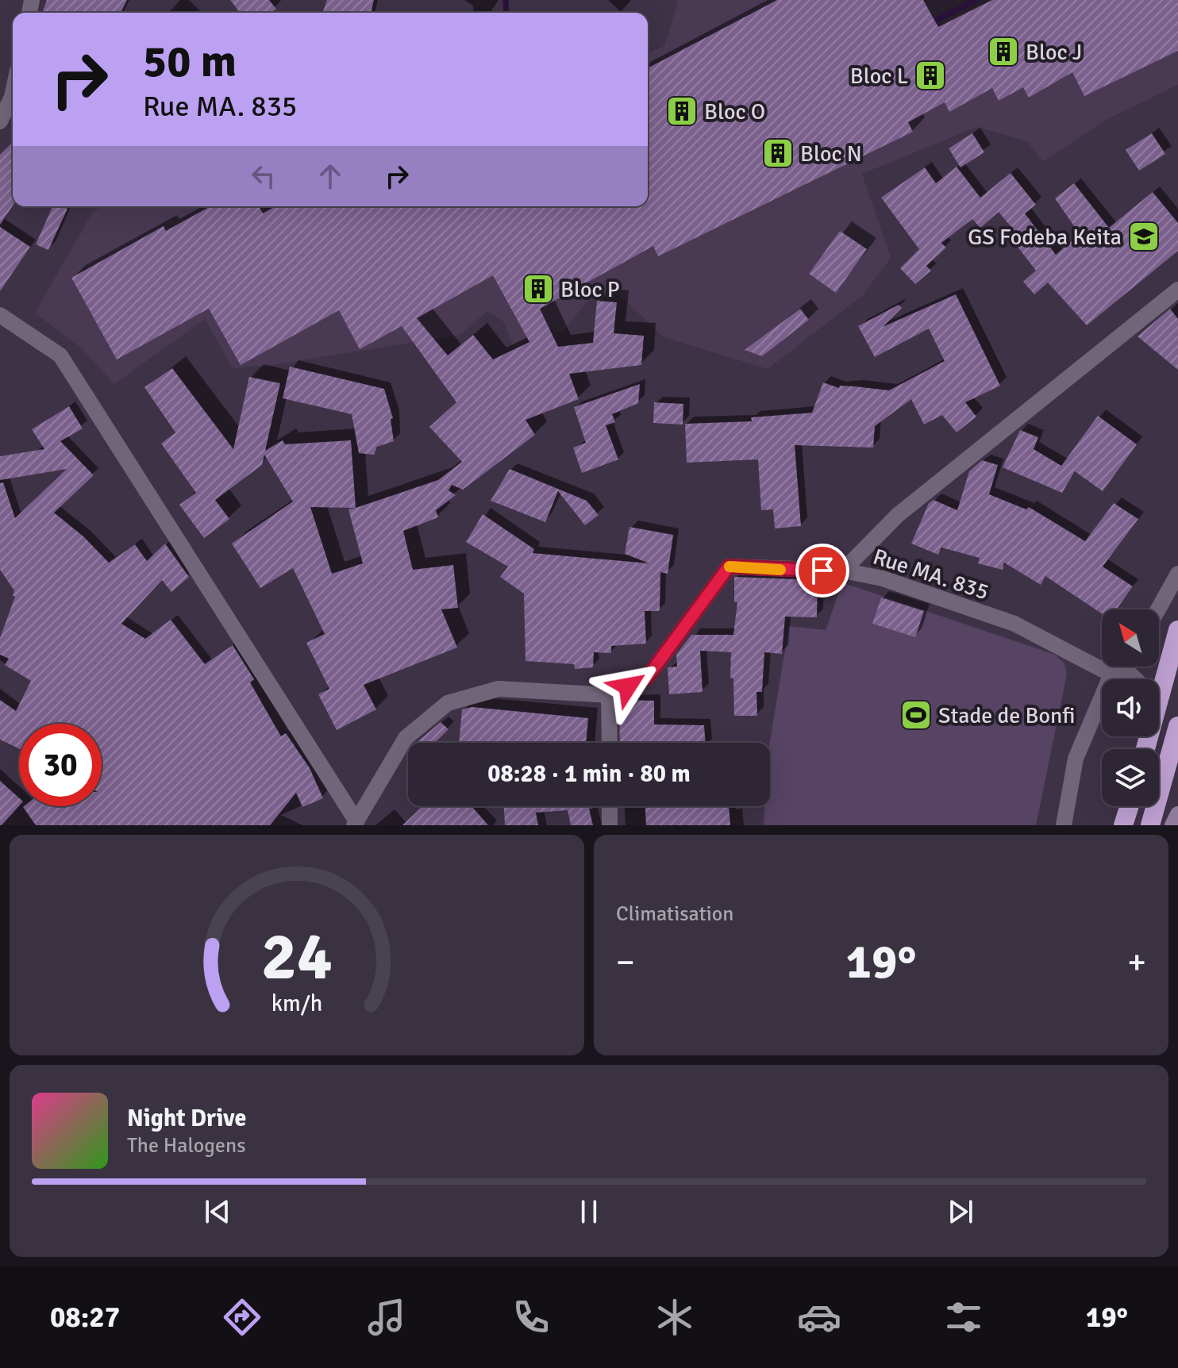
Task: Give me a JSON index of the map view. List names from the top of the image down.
{
  "streets": {
    "street": ["Rue MA. 835"]
  },
  "places": {
    "building": [
      "Bloc J",
      "Bloc L",
      "Bloc O",
      "Bloc N",
      "Bloc P"
    ],
    "school or university": ["GS Fodeba Keita"],
    "sports": ["Stade de Bonfi"]
  },
  "north": "top left",
  "page": {
    "turn": ["50 m", "Rue MA. 835"],
    "limit": "30",
    "trip": "08:28 · 1 min · 80 m",
    "tile": "Climatisation",
    "heat": ["−", "19°", "+"],
    "song": ["Night Drive", "The Halogens"],
    "tabs": ["08:27", "19°"],
    "gauge": ["24", "km/h"]
  }
}
